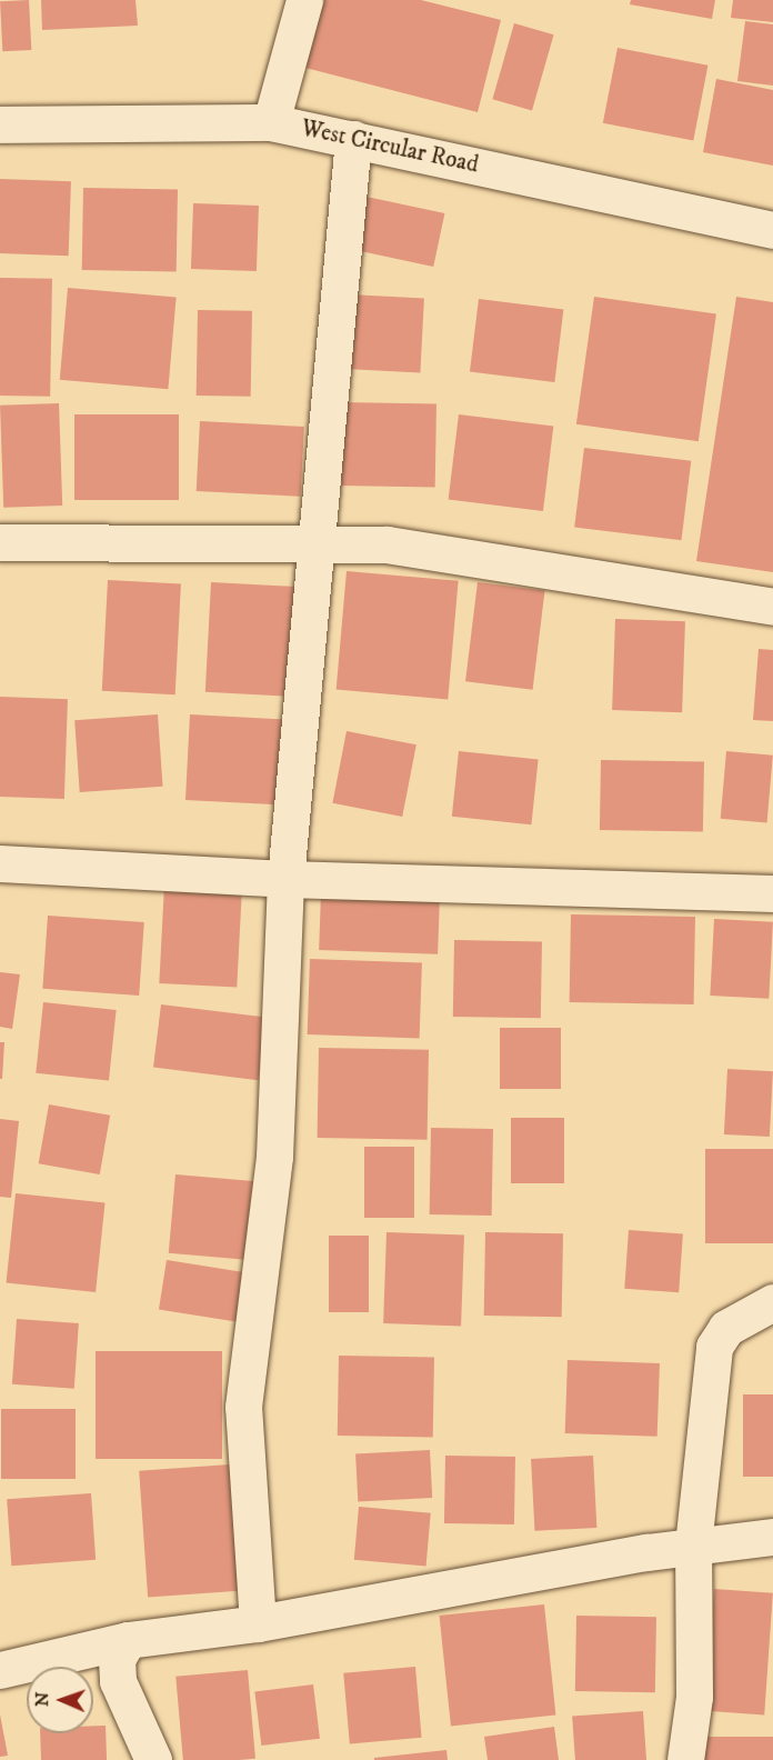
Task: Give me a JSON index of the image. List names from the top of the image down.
{
  "streets": {
    "street": ["West Circular Road"]
  },
  "north": "left"
}
